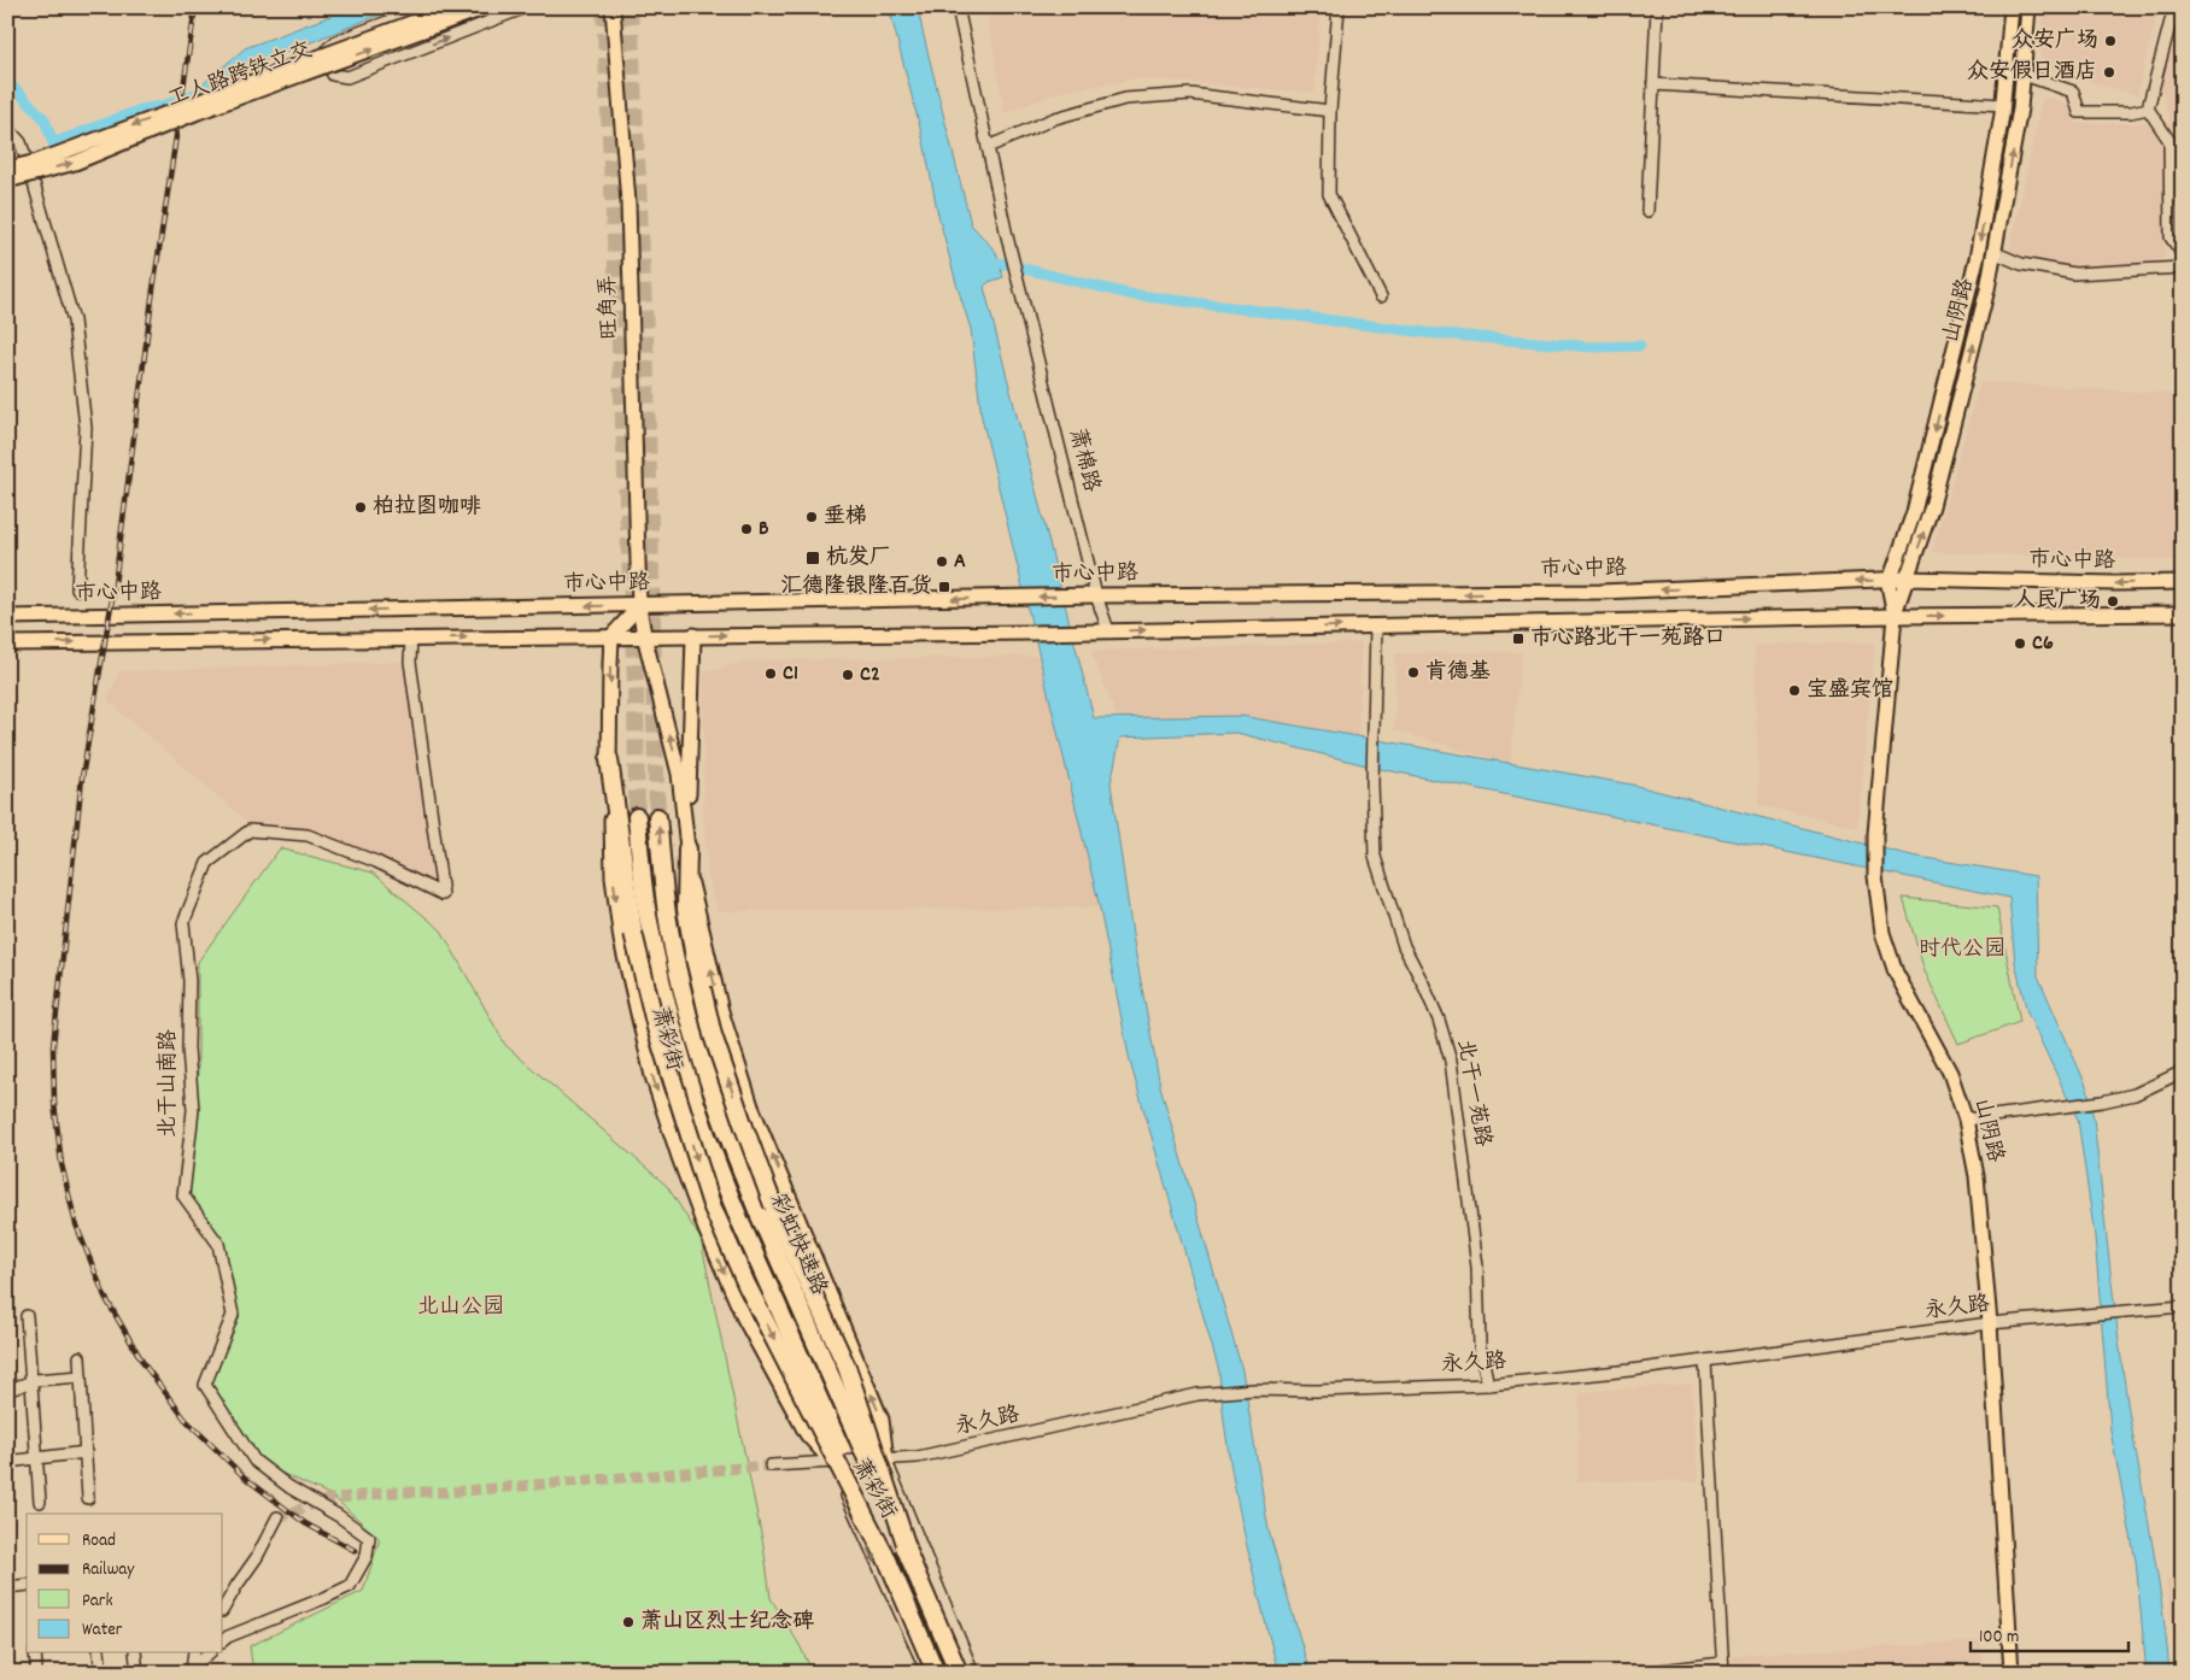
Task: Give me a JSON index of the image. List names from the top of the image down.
{
  "streets": {
    "highway": ["彩虹快速路"],
    "main road": [
      "工人路跨铁立交",
      "旺角弄",
      "山阴路",
      "市心中路",
      "萧彩街"
    ],
    "street": [
      "萧棉路",
      "北干山南路",
      "北干一苑路",
      "永久路"
    ]
  },
  "crossings": [
    ["旺角弄", "市心中路"],
    ["旺角弄", "萧彩街"],
    ["山阴路", "市心中路"],
    ["山阴路", "永久路"],
    ["萧棉路", "市心中路"],
    ["市心中路", "萧彩街"],
    ["萧彩街", "永久路"],
    ["北干一苑路", "永久路"]
  ],
  "parks": ["时代公园", "北山公园"],
  "places": {
    "other": [
      "众安广场",
      "众安假日酒店",
      "柏拉图咖啡",
      "垂梯",
      "B",
      "A",
      "人民广场",
      "C6",
      "肯德基",
      "C1",
      "C2",
      "宝盛宾馆",
      "萧山区烈士纪念碑"
    ],
    "transit": ["杭发厂", "汇德隆银隆百货", "市心路北干一苑路口"]
  },
  "legend": [
    "Road",
    "Railway",
    "Park",
    "Water"
  ],
  "scale_bar": "100 m"
}
